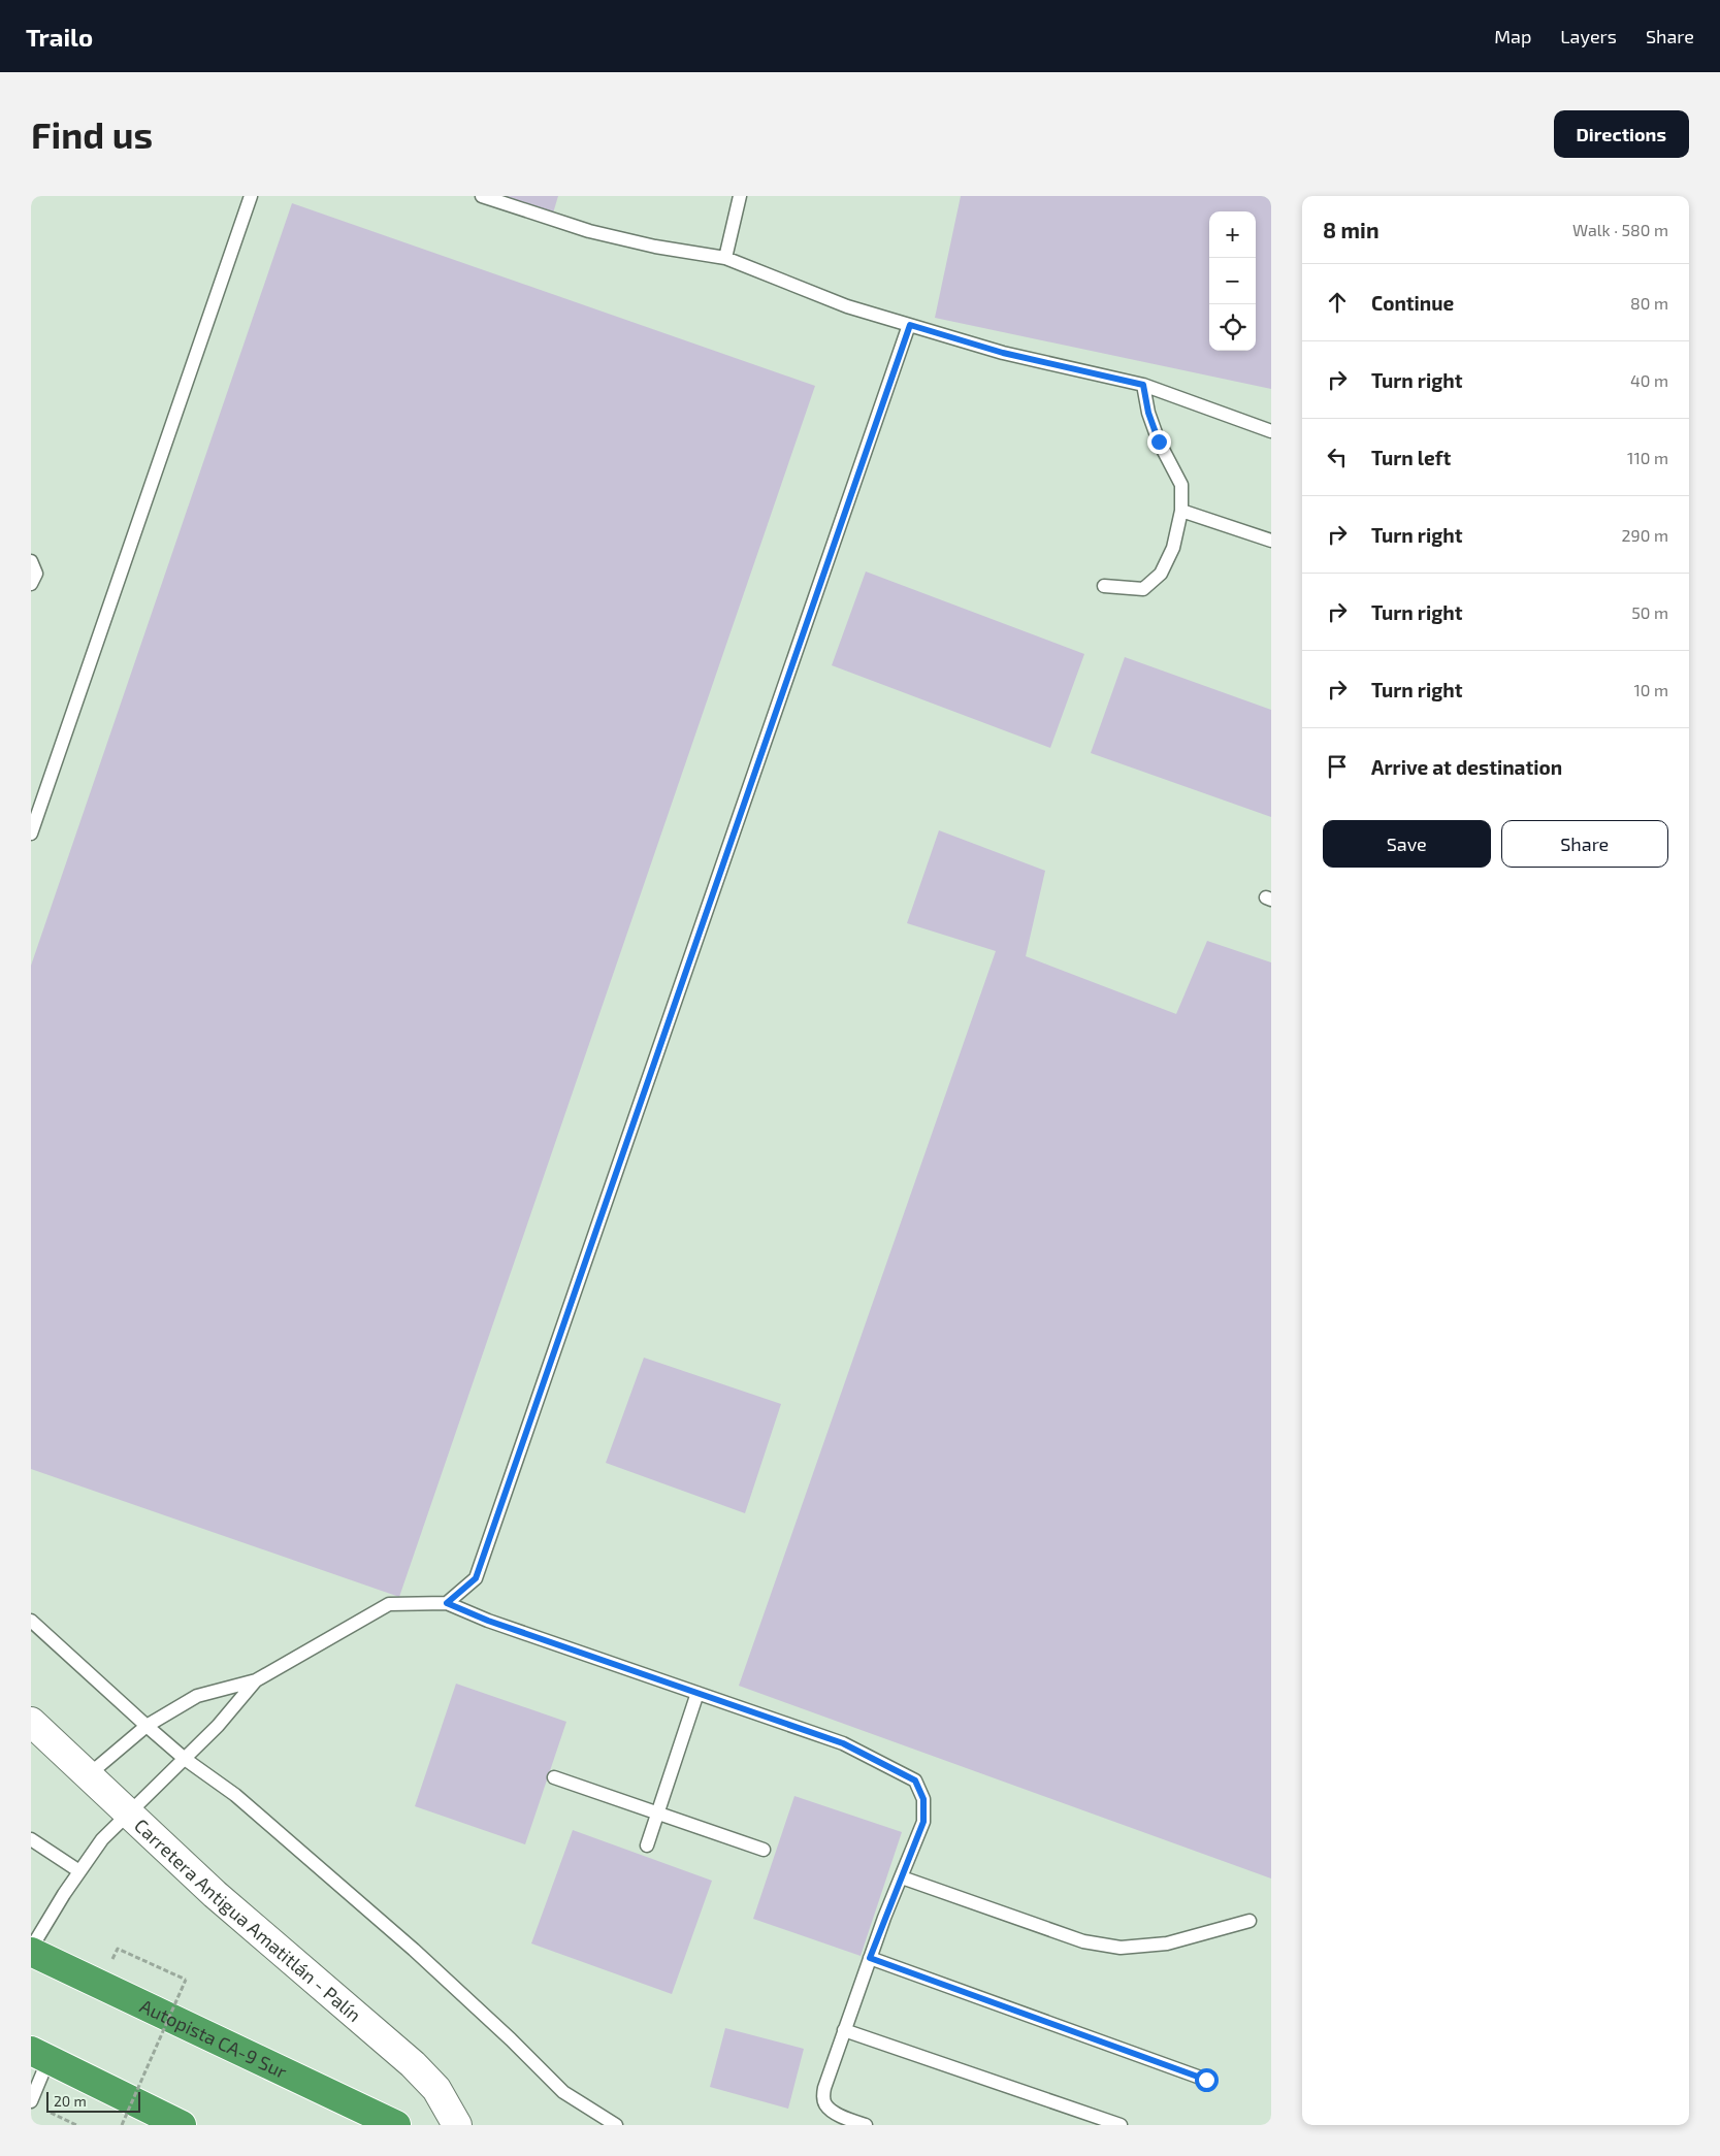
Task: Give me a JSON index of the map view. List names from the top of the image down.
{
  "streets": {
    "highway": ["Autopista CA-9 Sur"],
    "main road": ["Carretera Antigua Amatitlán - Palín"]
  },
  "scale_bar": "20 m",
  "page": {
    "header": "Trailo",
    "nav": ["Map", "Layers", "Share"],
    "buttons": [
      "Directions",
      ["Save", "Share"]
    ],
    "title": "Find us",
    "heading": ["8 min", "Walk · 580 m"],
    "map_buttons": ["+", "−"],
    "list": [
      ["Continue", "80 m"],
      ["Turn right", "40 m"],
      ["Turn left", "110 m"],
      ["Turn right", "290 m"],
      ["Turn right", "50 m"],
      ["Turn right", "10 m"],
      "Arrive at destination"
    ],
    "scale": "20 m"
  }
}
